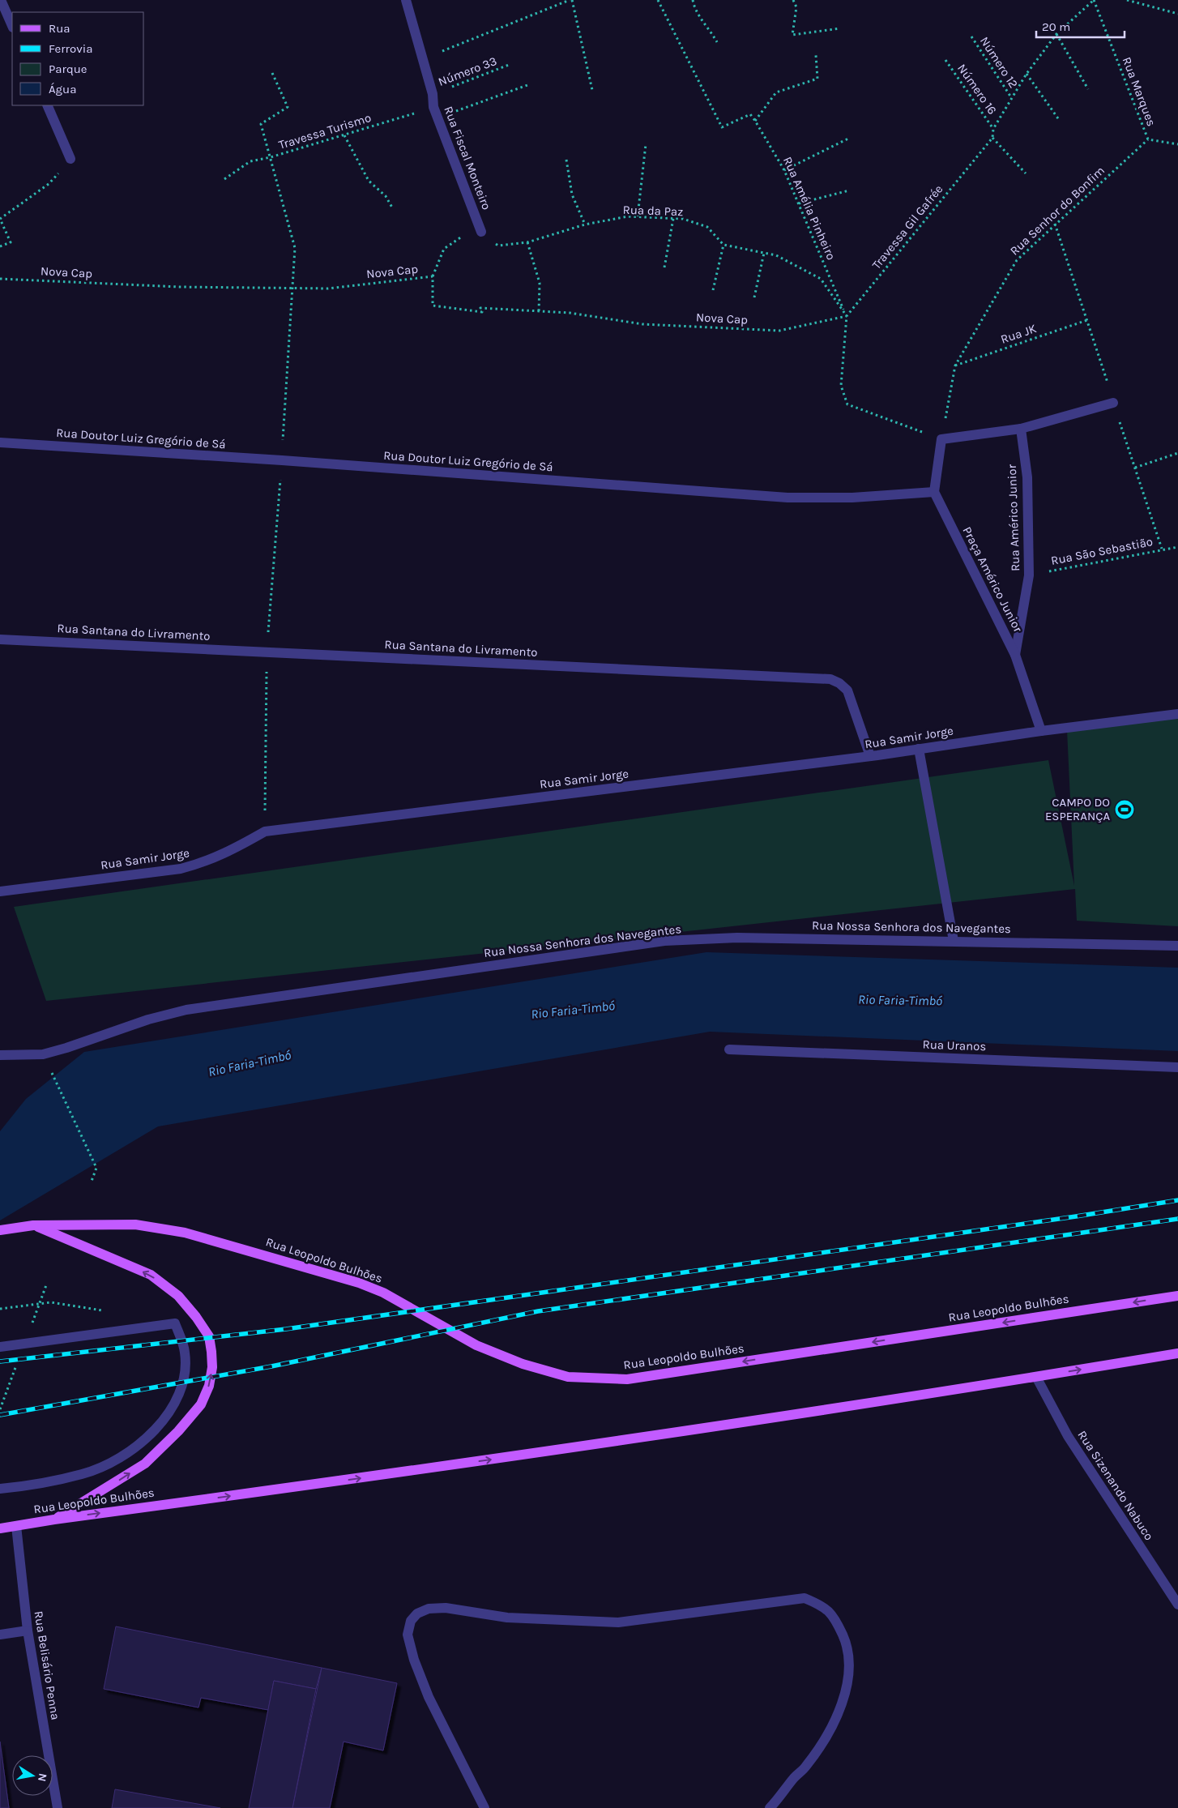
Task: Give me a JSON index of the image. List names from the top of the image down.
{
  "streets": {
    "main road": ["Rua Leopoldo Bulhões"],
    "street": [
      "Rua Fiscal Monteiro",
      "Rua Doutor Luiz Gregório de Sá",
      "Rua Américo Junior",
      "Praça Américo Junior",
      "Rua Santana do Livramento",
      "Rua Samir Jorge",
      "Rua Nossa Senhora dos Navegantes",
      "Rua Uranos",
      "Rua Sizenando Nabuco",
      "Rua Belisário Penna"
    ],
    "path": [
      "Número 12",
      "Número 33",
      "Número 16",
      "Rua Marques",
      "Travessa Turismo",
      "Rua Amélia Pinheiro",
      "Rua da Paz",
      "Rua Senhor do Bonfim",
      "Travessa Gil Gafrée",
      "Nova Cap",
      "Rua JK",
      "Rua São Sebastião"
    ]
  },
  "crossings": [
    ["Número 33", "Rua Fiscal Monteiro"],
    ["Rua Marques", "Rua Senhor do Bonfim"],
    ["Travessa Turismo", "Rua Fiscal Monteiro"],
    ["Rua Fiscal Monteiro", "Rua da Paz"],
    ["Rua Amélia Pinheiro", "Travessa Gil Gafrée"],
    ["Rua Amélia Pinheiro", "Nova Cap"],
    ["Rua Senhor do Bonfim", "Rua JK"],
    ["Travessa Gil Gafrée", "Nova Cap"],
    ["Rua Doutor Luiz Gregório de Sá", "Praça Américo Junior"],
    ["Rua Américo Junior", "Rua São Sebastião"],
    ["Rua Américo Junior", "Praça Américo Junior"],
    ["Praça Américo Junior", "Rua Samir Jorge"],
    ["Rua Santana do Livramento", "Rua Samir Jorge"],
    ["Rua Leopoldo Bulhões", "Rua Sizenando Nabuco"],
    ["Rua Leopoldo Bulhões", "Rua Belisário Penna"]
  ],
  "water": ["Rio Faria-Timbó"],
  "places": {
    "sports": ["CAMPO DO ESPERANÇA"]
  },
  "legend": [
    "Rua",
    "Ferrovia",
    "Parque",
    "Água"
  ],
  "scale_bar": "20 m",
  "north": "right"
}
